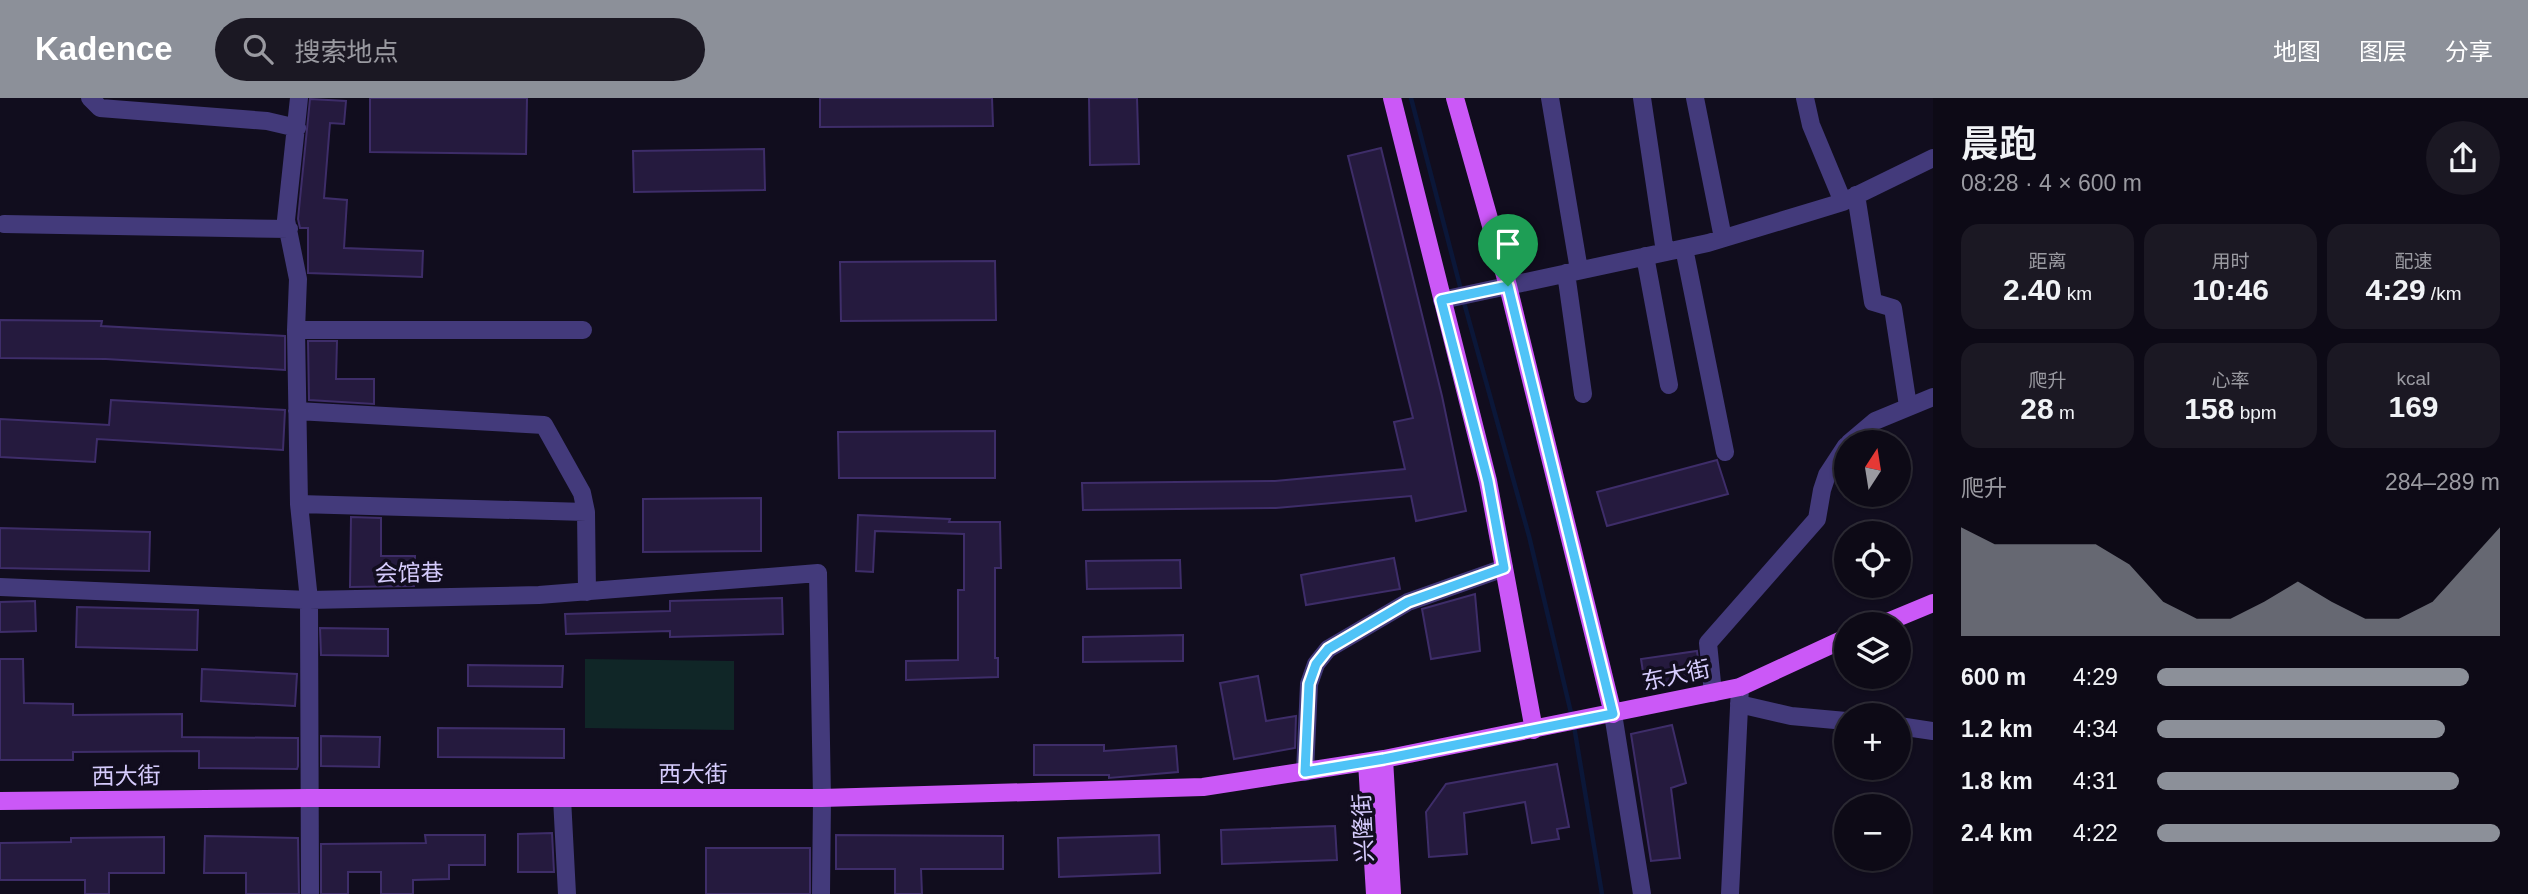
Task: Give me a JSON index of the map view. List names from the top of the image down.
{
  "streets": {
    "main road": ["东大街", "西大街", "兴隆街"],
    "street": ["会馆巷"]
  },
  "crossings": [
    ["会馆巷", "西大街"],
    ["东大街", "西大街"],
    ["东大街", "兴隆街"],
    ["西大街", "兴隆街"]
  ],
  "north": "top",
  "page": {
    "header": "Kadence",
    "search": "搜索地点",
    "nav": ["地图", "图层", "分享"],
    "heading": ["晨跑", "08:28 · 4 × 600 m"],
    "stats": [
      ["距离", "2.40 km"],
      ["用时", "10:46"],
      ["配速", "4:29 /km"],
      ["爬升", "28 m"],
      ["心率", "158 bpm"],
      ["kcal", "169"]
    ],
    "map_buttons": ["+", "−"],
    "chart": ["爬升", "284–289 m"],
    "list": [
      {
        "name": "600 m",
        "note": "4:29"
      },
      {
        "name": "1.2 km",
        "note": "4:34"
      },
      {
        "name": "1.8 km",
        "note": "4:31"
      },
      {
        "name": "2.4 km",
        "note": "4:22"
      }
    ]
  }
}
